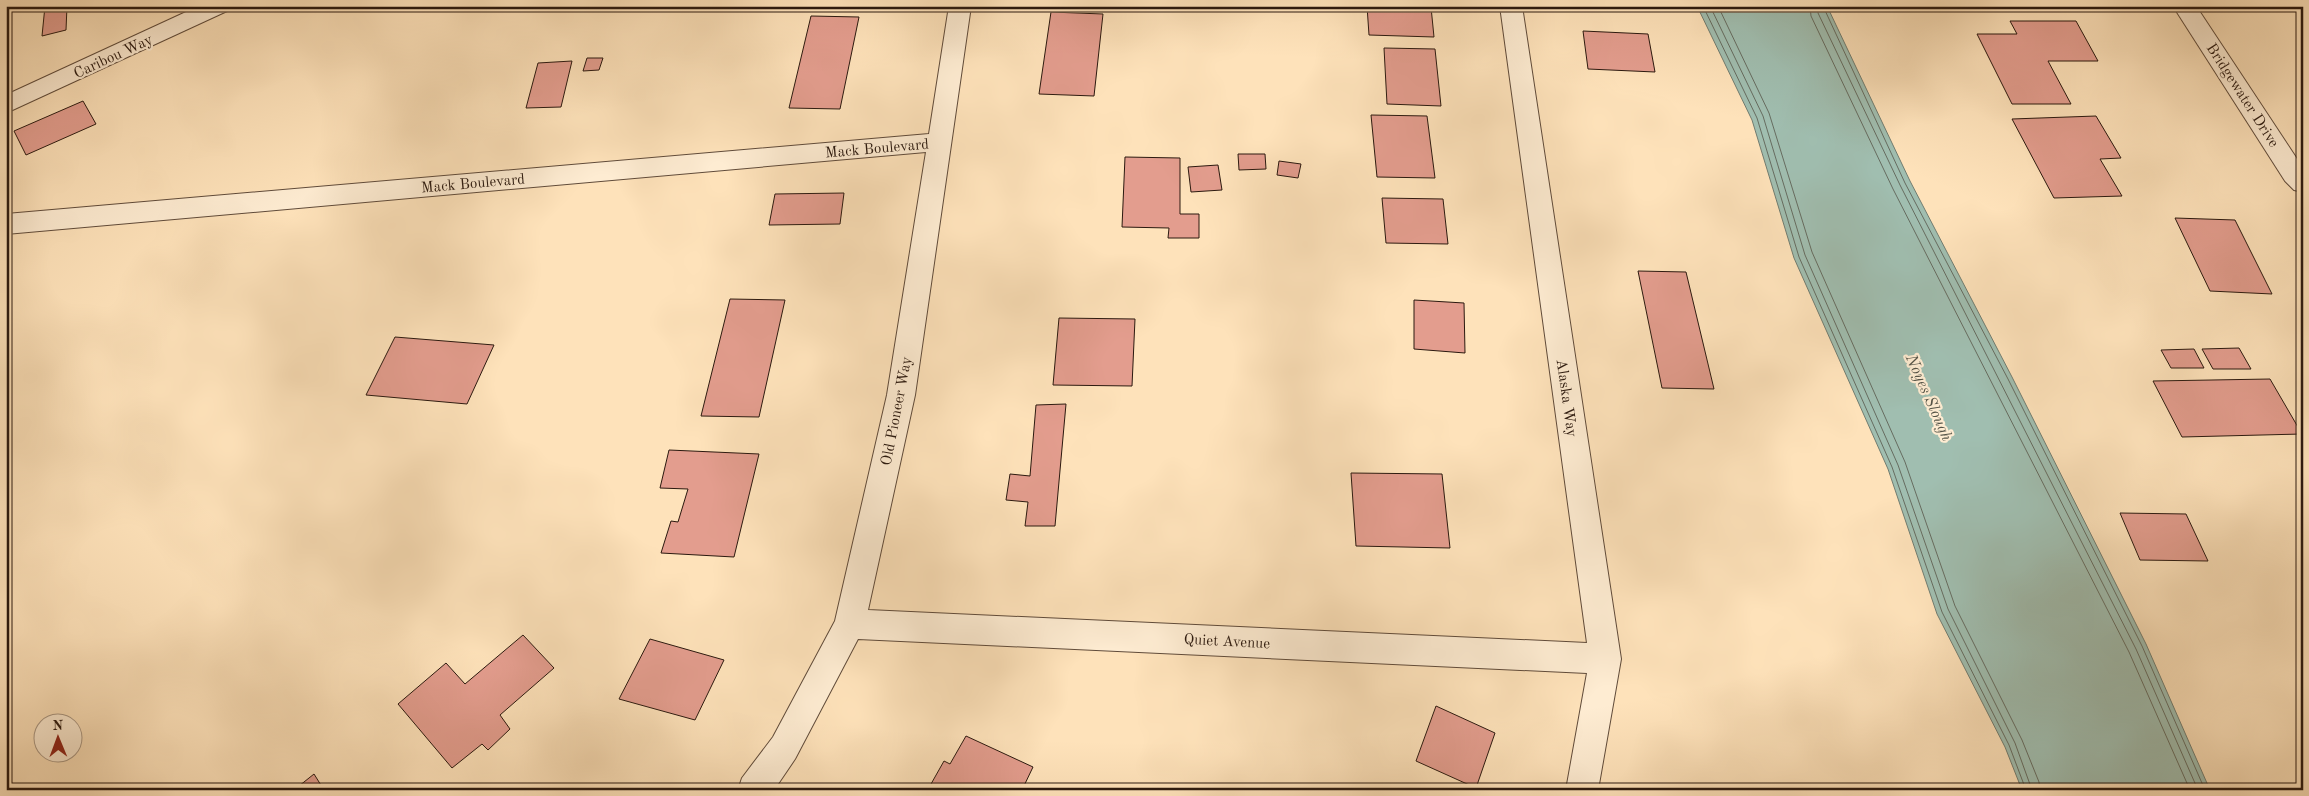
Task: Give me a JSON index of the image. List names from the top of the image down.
{
  "streets": {
    "street": [
      "Caribou Way",
      "Bridgewater Drive",
      "Mack Boulevard",
      "Alaska Way",
      "Old Pioneer Way",
      "Quiet Avenue"
    ]
  },
  "crossings": [
    ["Mack Boulevard", "Old Pioneer Way"],
    ["Alaska Way", "Quiet Avenue"],
    ["Old Pioneer Way", "Quiet Avenue"]
  ],
  "water": ["Noyes Slough"],
  "north": "top"
}
